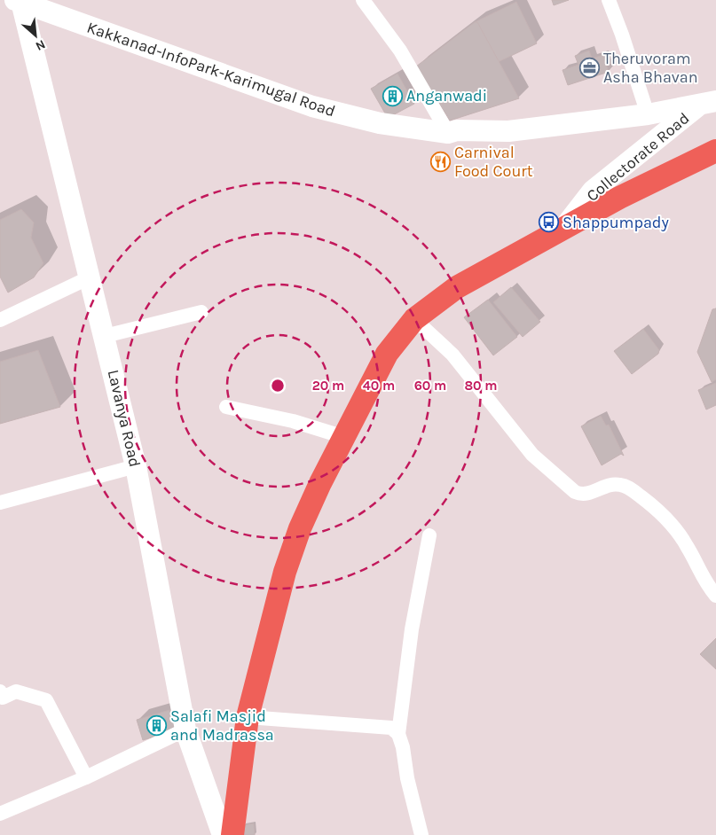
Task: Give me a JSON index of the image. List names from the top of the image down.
{
  "streets": {
    "street": ["Kakkanad-InfoPark-Karimugal Road", "Collectorate Road", "Lavanya Road"]
  },
  "crossings": [
    ["Kakkanad-InfoPark-Karimugal Road", "Collectorate Road"],
    ["Kakkanad-InfoPark-Karimugal Road", "Lavanya Road"]
  ],
  "places": {
    "office": ["Theruvoram Asha Bhavan"],
    "building": ["Anganwadi", "Salafi Masjid and Madrassa"],
    "restaurant": ["Carnival Food Court"],
    "bus stop": ["Shappumpady"]
  },
  "north": "bottom right",
  "rings": [
    "20 m",
    "40 m",
    "60 m",
    "80 m"
  ]
}
